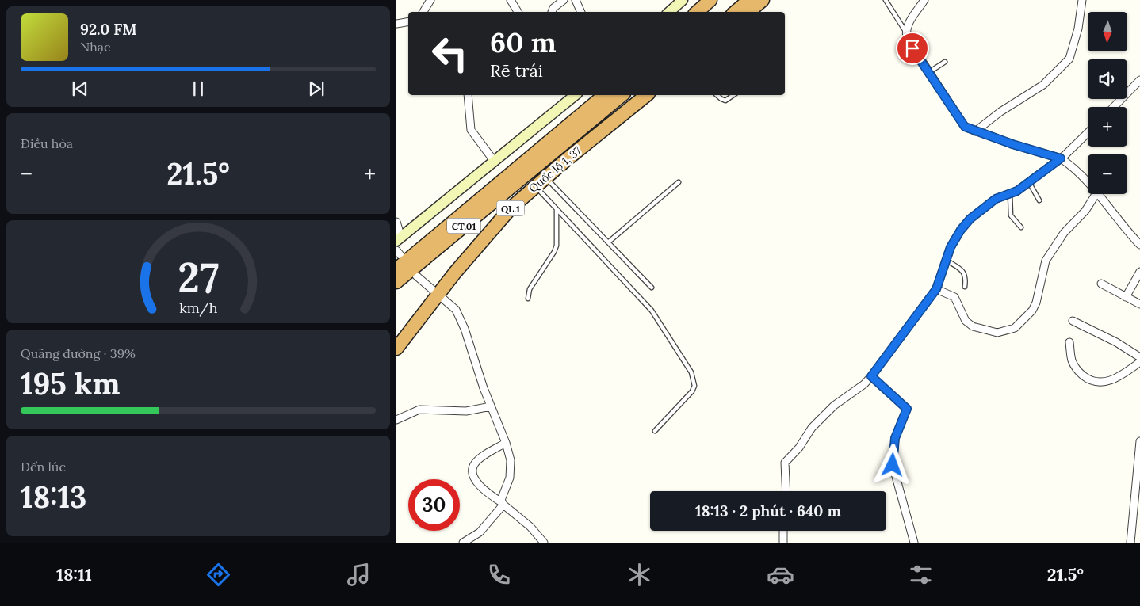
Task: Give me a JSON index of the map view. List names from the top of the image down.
{
  "streets": {
    "highway": ["Quốc lộ 1, 37", "QL.1", "CT.01"]
  },
  "north": "bottom",
  "page": {
    "map_buttons": ["+", "−"],
    "turn": ["60 m", "Rẽ trái"],
    "song": ["92.0 FM", "Nhạc"],
    "tile": [
      "Điều hòa",
      ["Quãng đường · 39%", "195 km"],
      ["Đến lúc", "18:13"]
    ],
    "heat": ["−", "21.5°", "+"],
    "limit": "30",
    "trip": "18:13 · 2 phút · 640 m",
    "tabs": ["18:11", "21.5°"],
    "gauge": ["27", "km/h"]
  }
}
